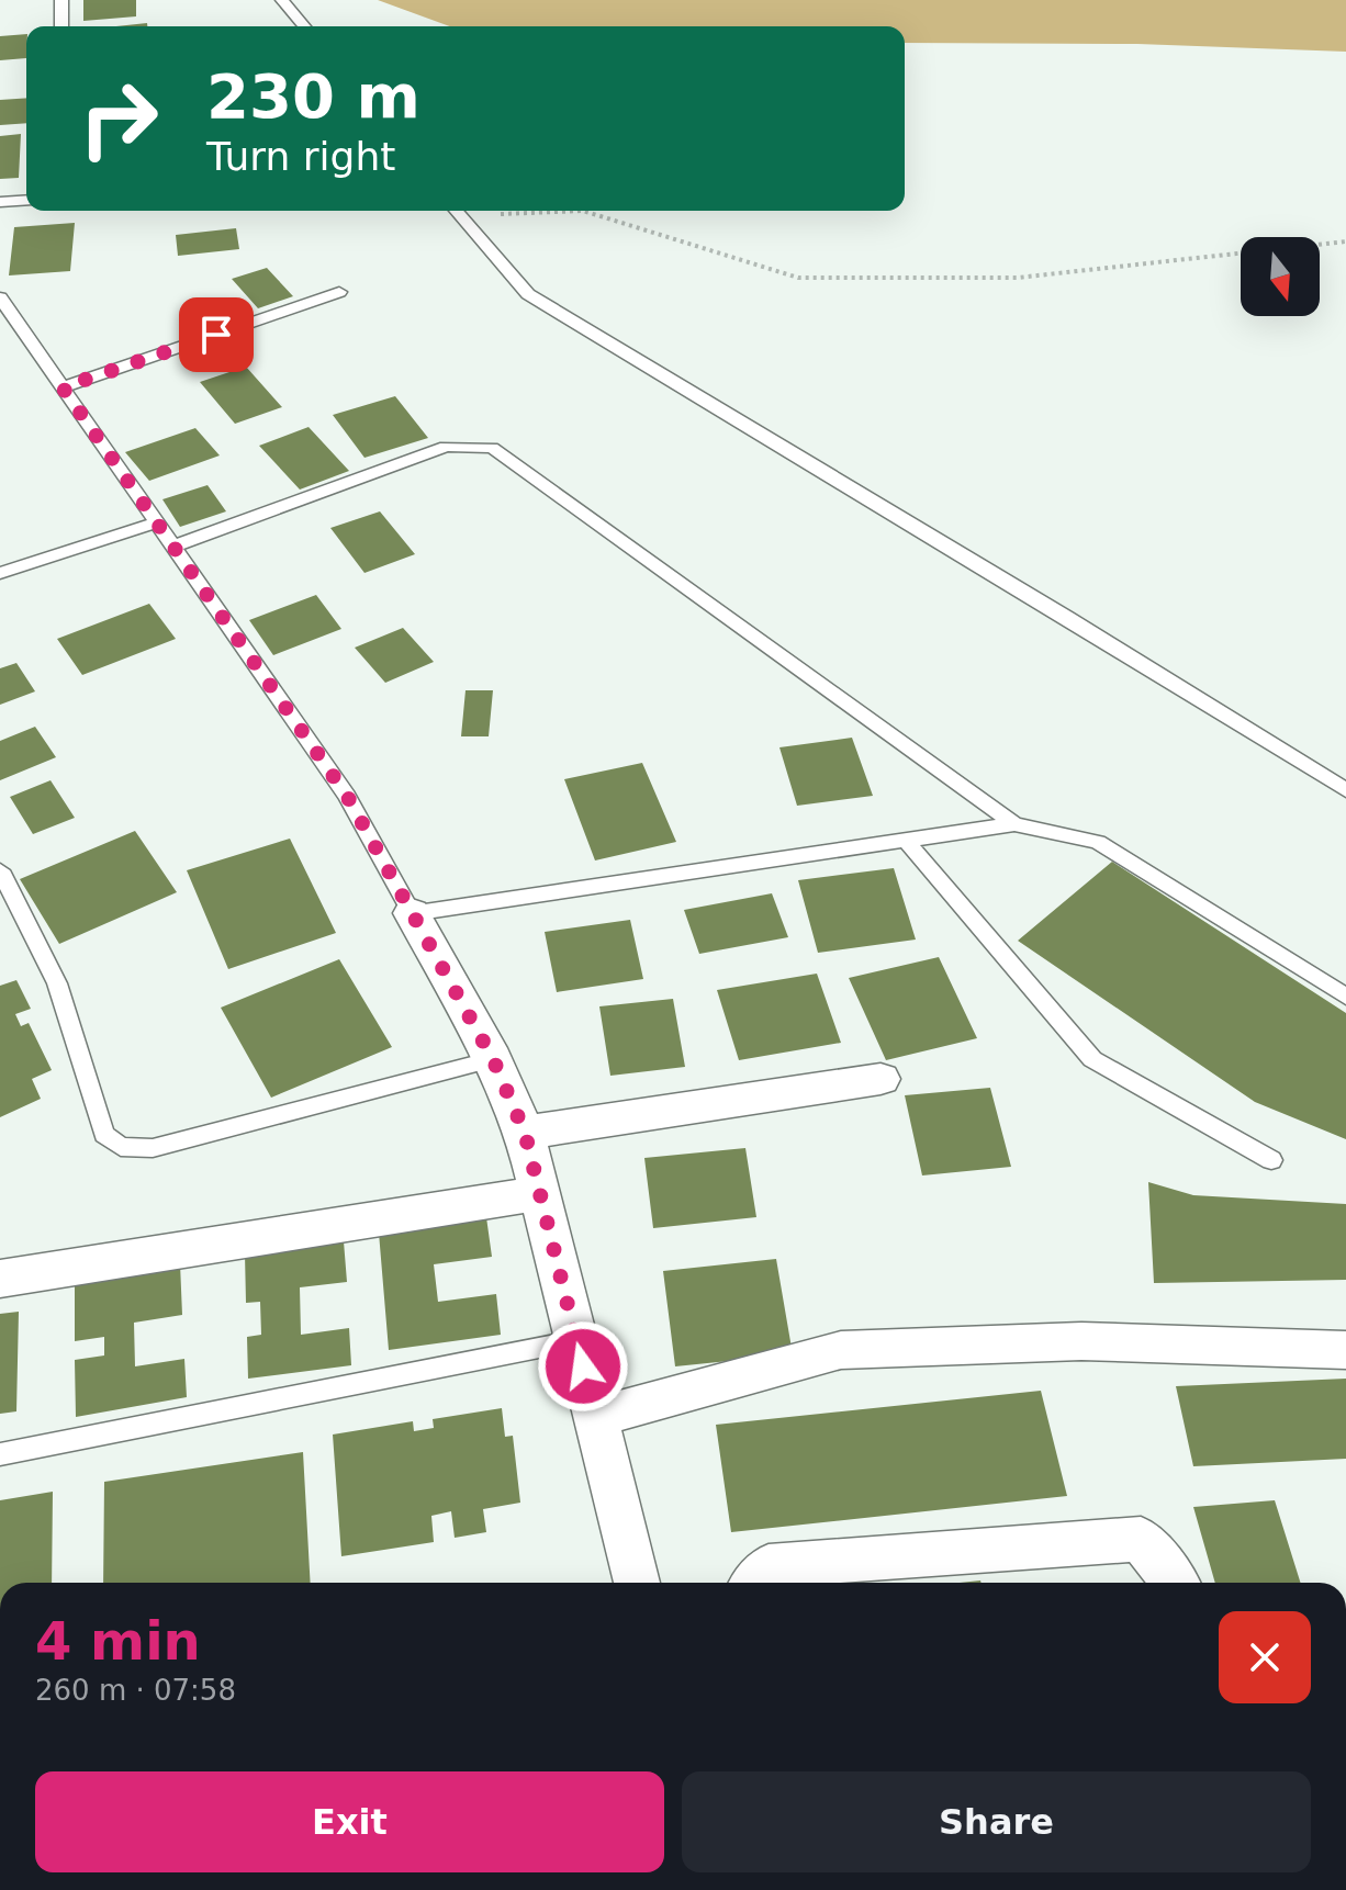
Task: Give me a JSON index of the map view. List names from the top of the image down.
{
  "north": "bottom",
  "page": {
    "turn": ["230 m", "Turn right"],
    "heading": ["4 min", "260 m · 07:58"],
    "buttons": ["Exit", "Share"]
  }
}
